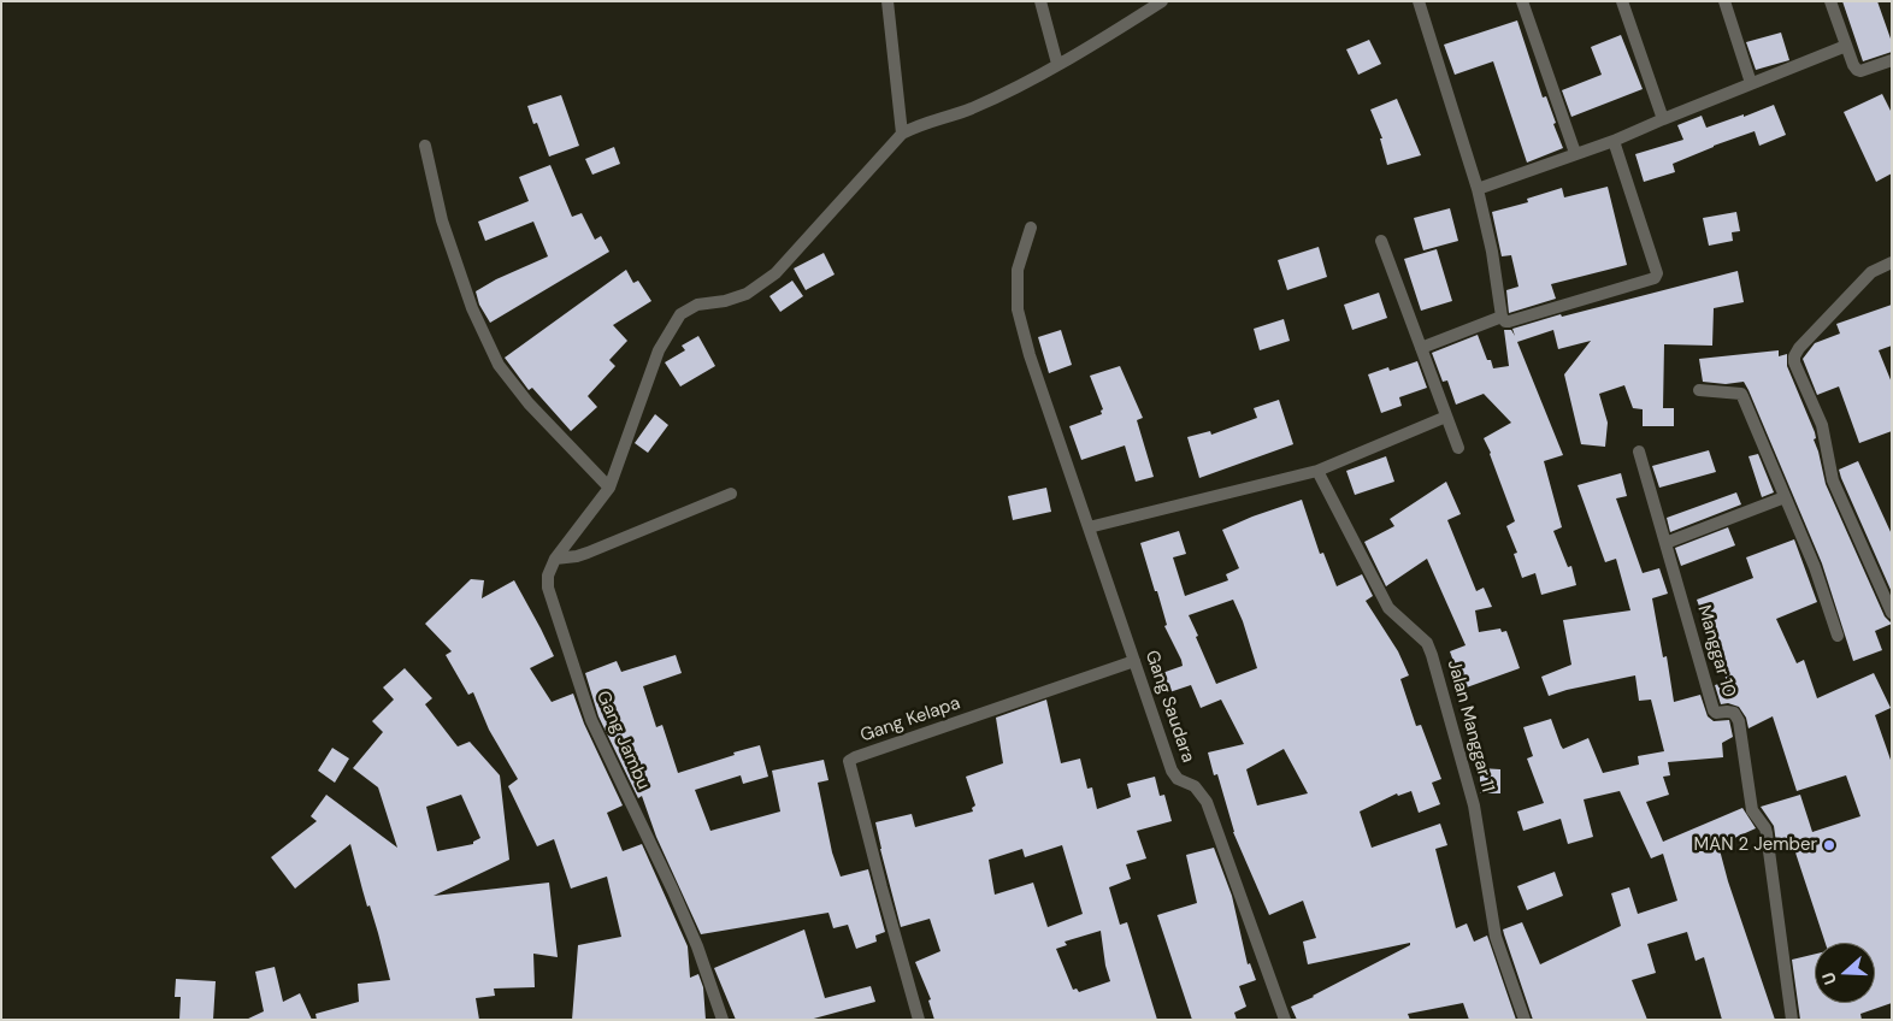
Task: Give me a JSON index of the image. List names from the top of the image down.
{
  "streets": {
    "street": [
      "Manggar 10",
      "Gang Saudara",
      "Gang Kelapa",
      "Jalan Manggar 11",
      "Gang Jambu"
    ]
  },
  "crossings": [
    ["Gang Saudara", "Gang Kelapa"]
  ],
  "places": ["MAN 2 Jember"],
  "north": "left"
}
